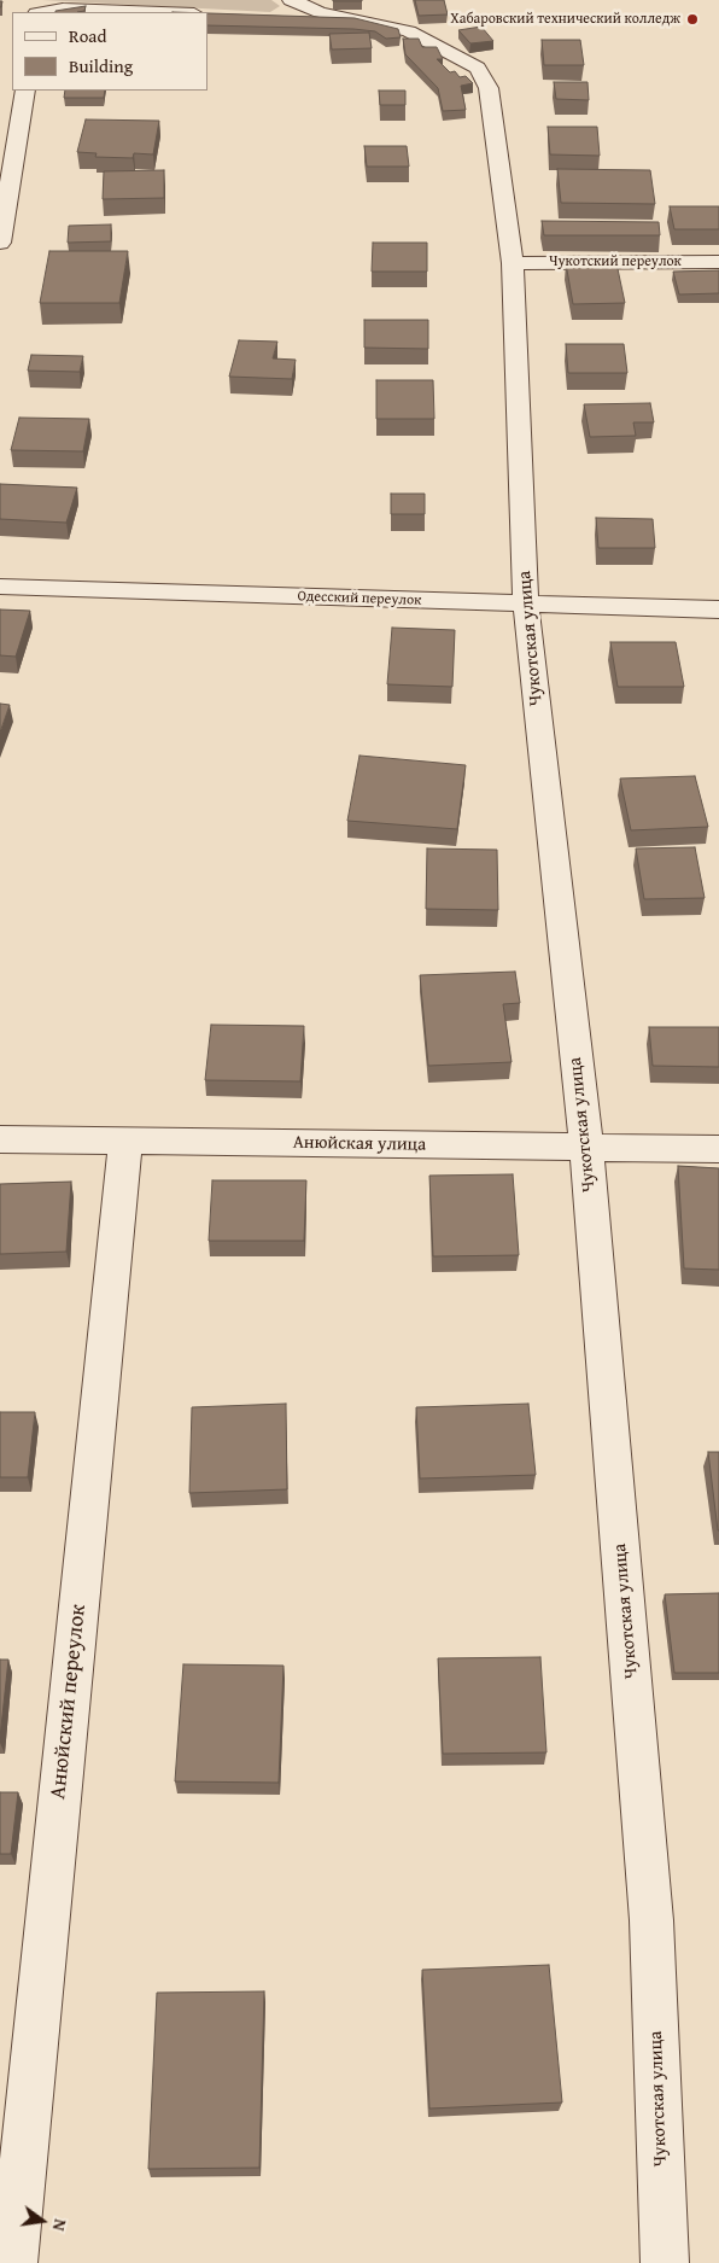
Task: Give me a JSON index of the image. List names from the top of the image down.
{
  "streets": {
    "street": [
      "Чукотский переулок",
      "Одесский переулок",
      "Чукотская улица",
      "Анюйская улица",
      "Анюйский переулок"
    ]
  },
  "crossings": [
    ["Чукотский переулок", "Чукотская улица"],
    ["Одесский переулок", "Чукотская улица"],
    ["Чукотская улица", "Анюйская улица"],
    ["Анюйская улица", "Анюйский переулок"]
  ],
  "places": ["Хабаровский технический колледж"],
  "legend": ["Road", "Building"],
  "north": "right"
}
